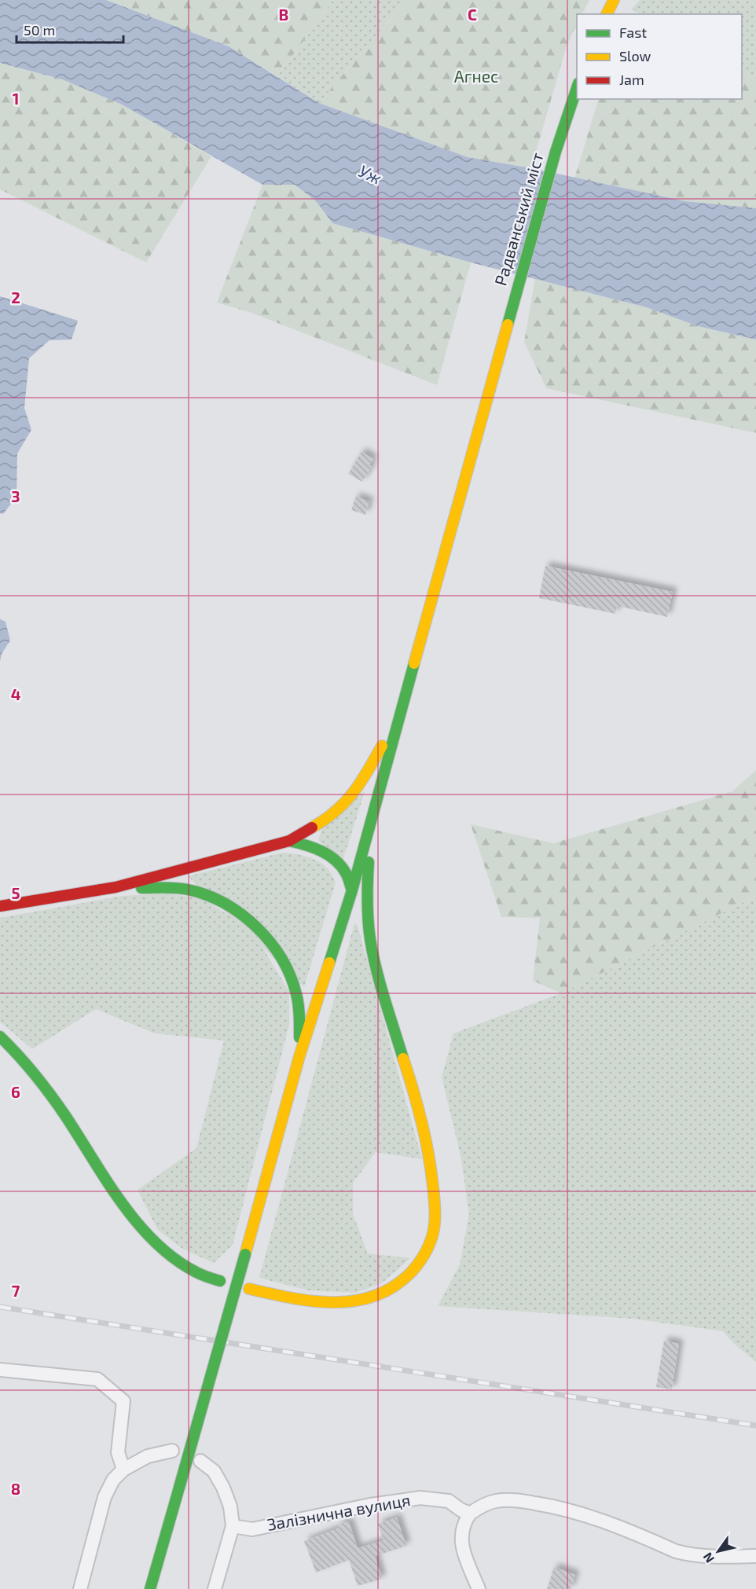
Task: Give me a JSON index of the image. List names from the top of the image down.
{
  "streets": {
    "main road": ["Радванський міст"],
    "street": ["Залізнична вулиця"]
  },
  "water": ["Уж"],
  "parks": ["Агнес"],
  "legend": ["Fast", "Slow", "Jam"],
  "scale_bar": "50 m",
  "north": "bottom left",
  "grid": {
    "columns": ["B", "C"],
    "rows": [
      "1",
      "2",
      "3",
      "4",
      "5",
      "6",
      "7",
      "8"
    ]
  }
}
